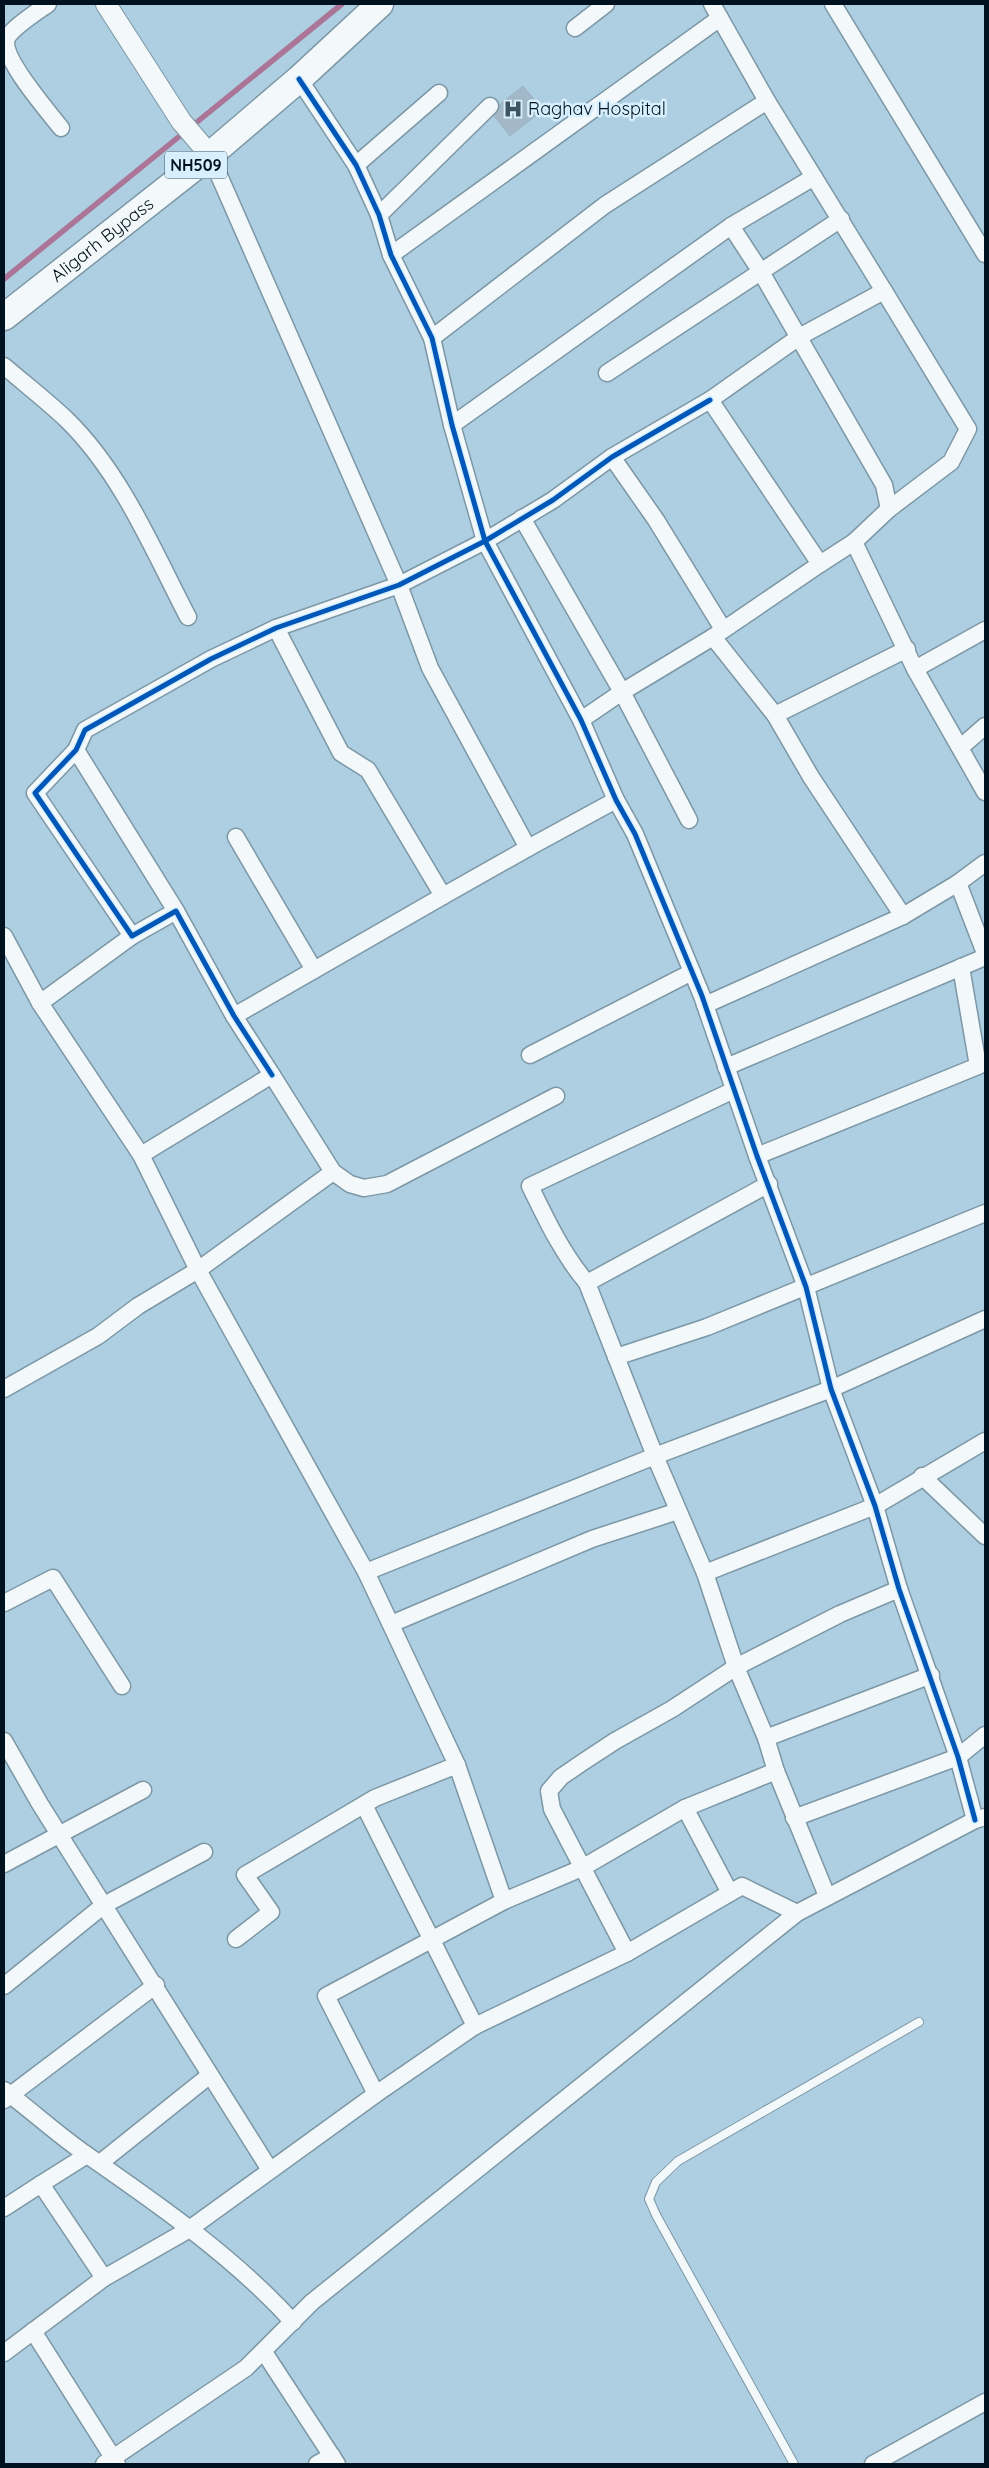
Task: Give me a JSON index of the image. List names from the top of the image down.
{
  "streets": {
    "highway": ["NH509", "Aligarh Bypass"]
  },
  "places": {
    "hospital": ["Raghav Hospital"]
  }
}
